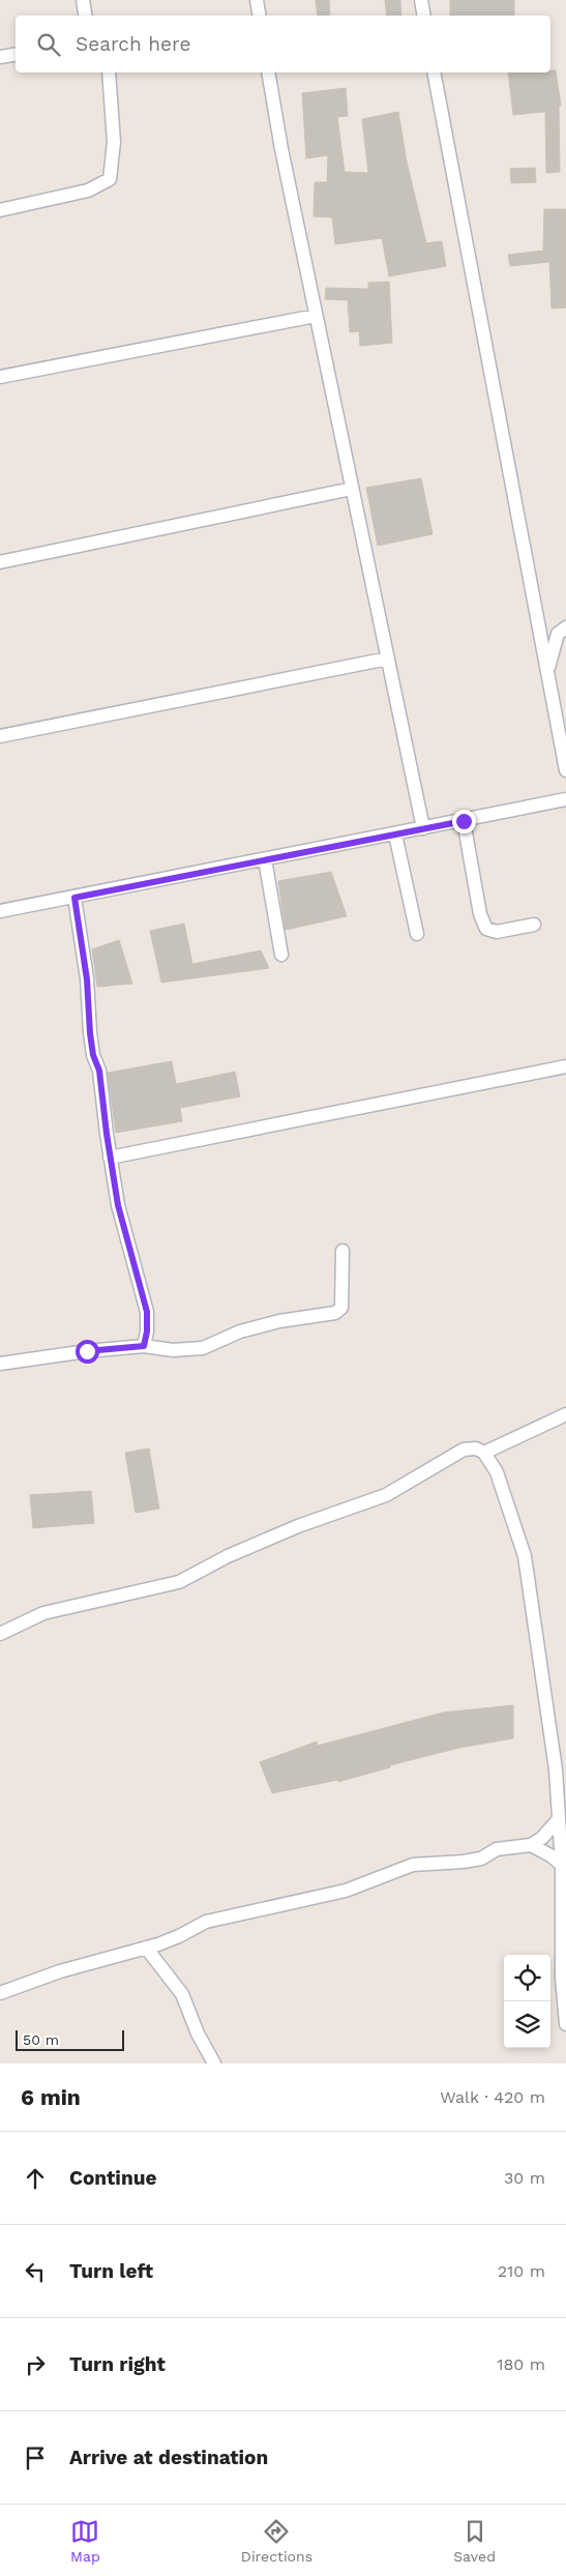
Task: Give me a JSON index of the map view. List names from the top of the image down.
{
  "scale_bar": "50 m",
  "page": {
    "search": "Search here",
    "scale": "50 m",
    "heading": ["6 min", "Walk · 420 m"],
    "list": [
      ["Continue", "30 m"],
      ["Turn left", "210 m"],
      ["Turn right", "180 m"],
      "Arrive at destination"
    ],
    "nav": ["Map", "Directions", "Saved"]
  }
}
